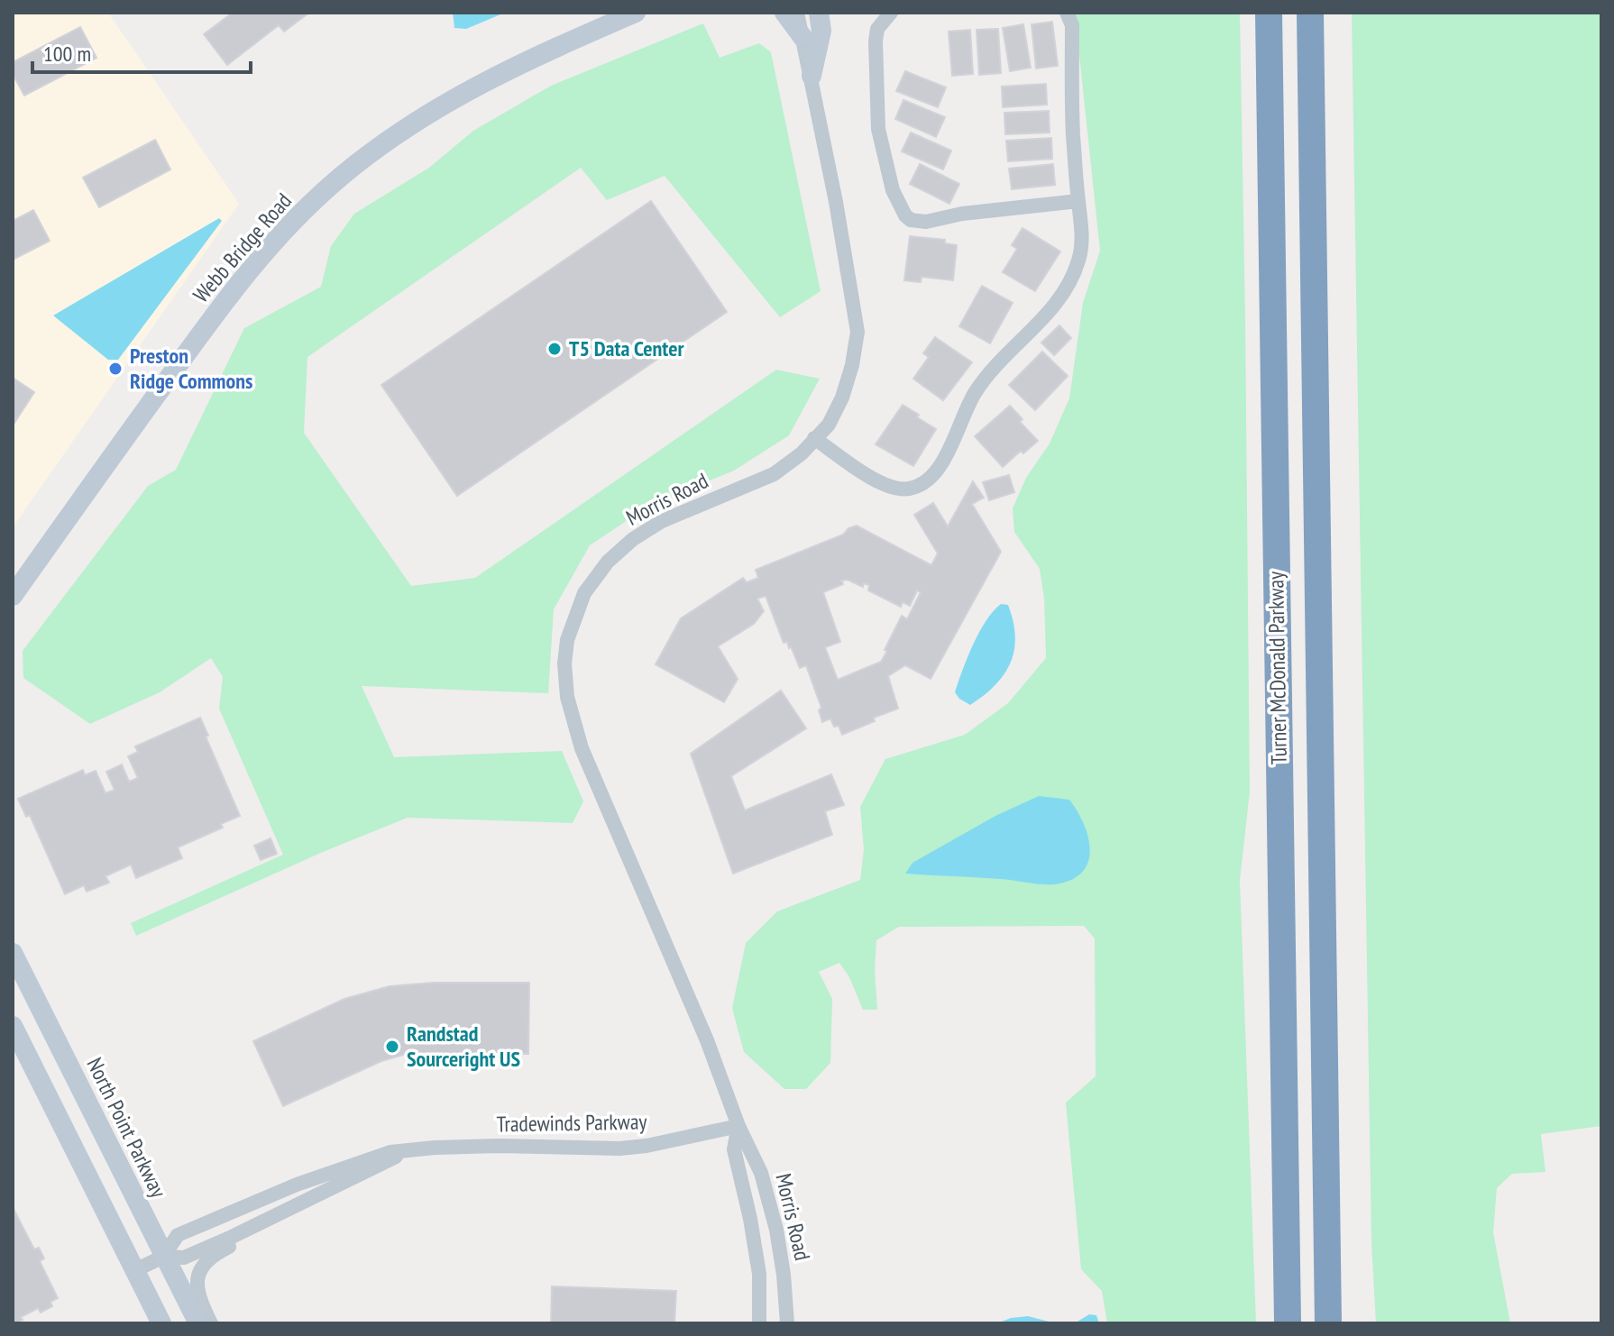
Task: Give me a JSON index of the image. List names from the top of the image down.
{
  "streets": {
    "highway": ["Turner McDonald Parkway"],
    "street": [
      "Webb Bridge Road",
      "Morris Road",
      "Tradewinds Parkway",
      "North Point Parkway"
    ]
  },
  "crossings": [
    ["Morris Road", "Tradewinds Parkway"],
    ["Tradewinds Parkway", "North Point Parkway"]
  ],
  "places": ["T5 Data Center", "Preston Ridge Commons", "Randstad Sourceright US"],
  "scale_bar": "100 m"
}
